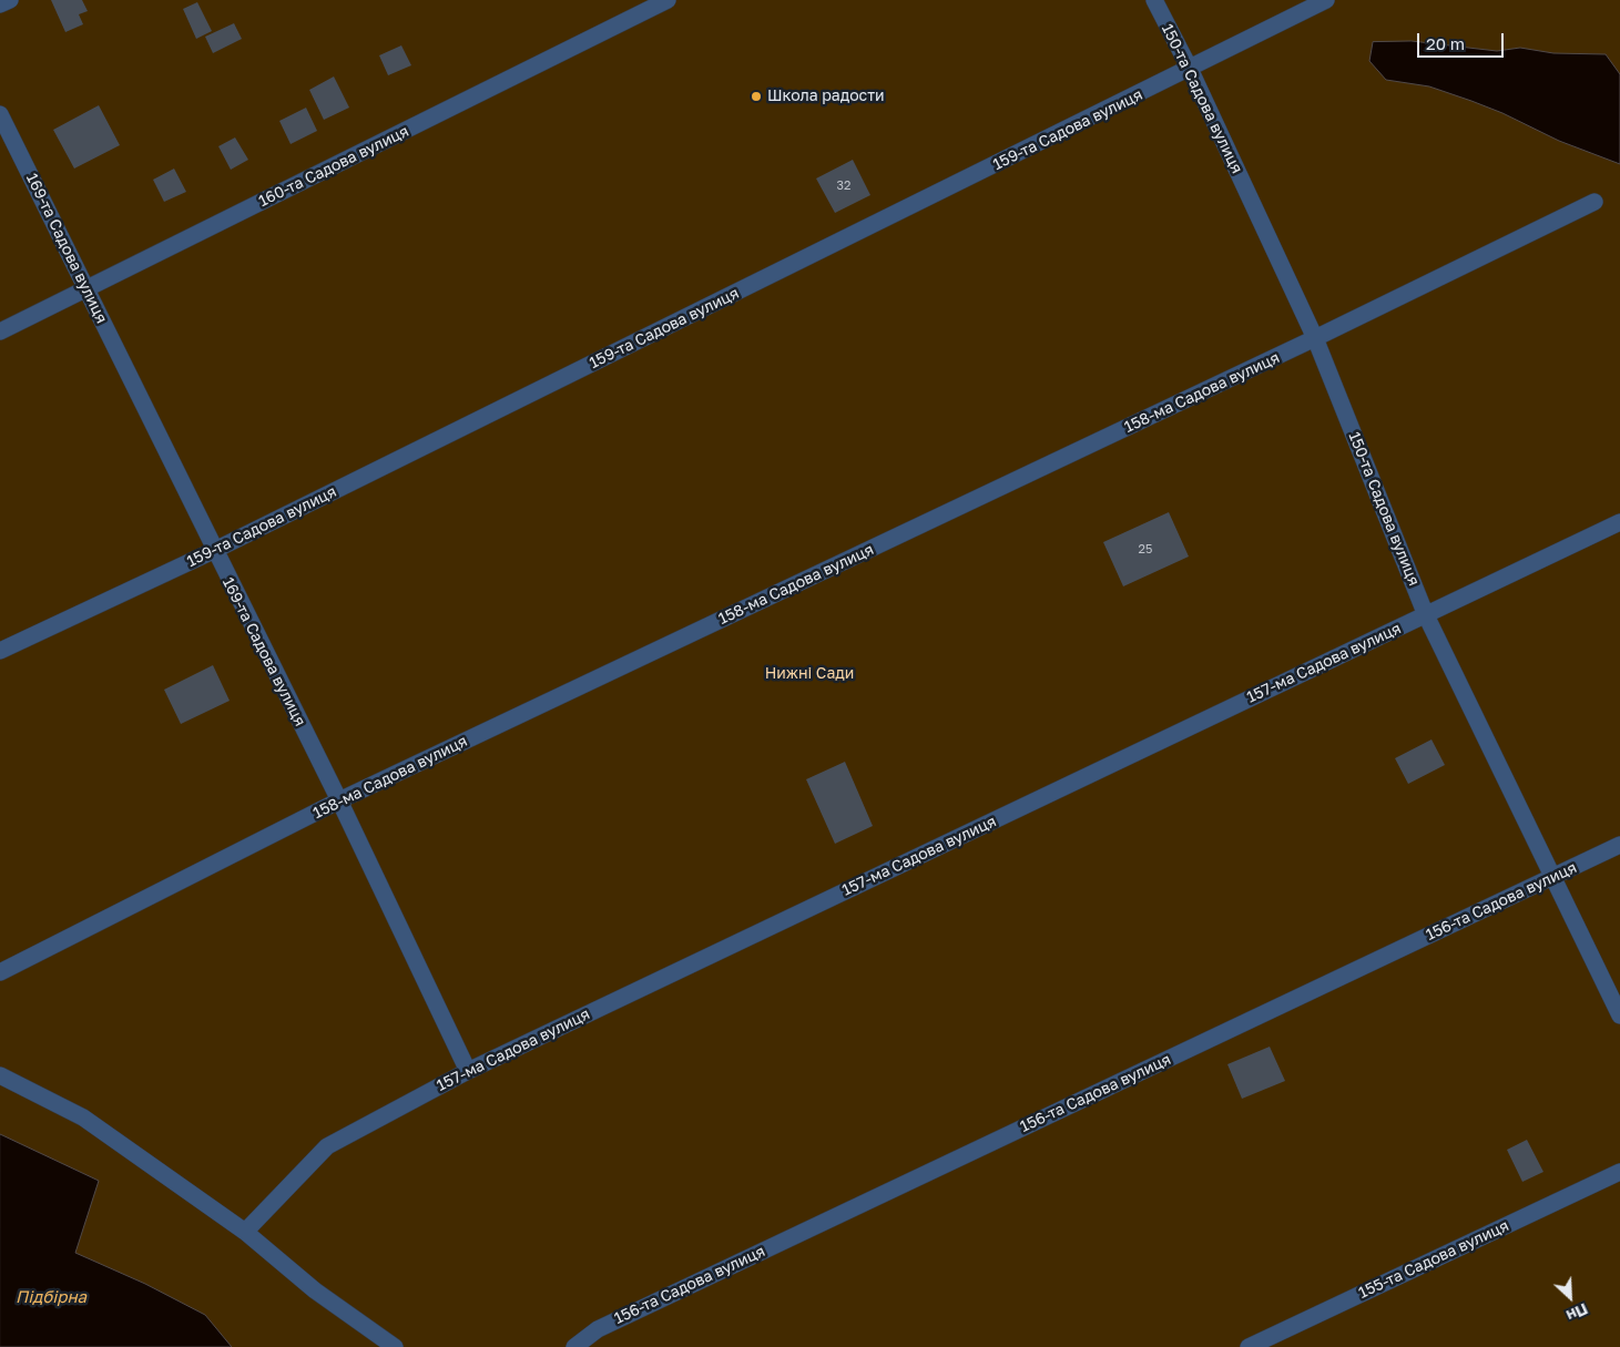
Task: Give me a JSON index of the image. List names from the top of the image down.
{
  "streets": {
    "street": [
      "150-та Садова вулиця",
      "159-та Садова вулиця",
      "160-та Садова вулиця",
      "169-та Садова вулиця",
      "158-ма Садова вулиця",
      "157-ма Садова вулиця",
      "156-та Садова вулиця",
      "155-та Садова вулиця"
    ]
  },
  "crossings": [
    ["150-та Садова вулиця", "159-та Садова вулиця"],
    ["150-та Садова вулиця", "158-ма Садова вулиця"],
    ["150-та Садова вулиця", "157-ма Садова вулиця"],
    ["150-та Садова вулиця", "156-та Садова вулиця"],
    ["159-та Садова вулиця", "169-та Садова вулиця"],
    ["160-та Садова вулиця", "169-та Садова вулиця"],
    ["169-та Садова вулиця", "158-ма Садова вулиця"],
    ["169-та Садова вулиця", "157-ма Садова вулиця"]
  ],
  "water": ["Підбірна"],
  "parks": ["Нижні Сади"],
  "places": ["Школа радости"],
  "house_numbers": ["32", "25"],
  "scale_bar": "20 m",
  "north": "bottom right"
}
